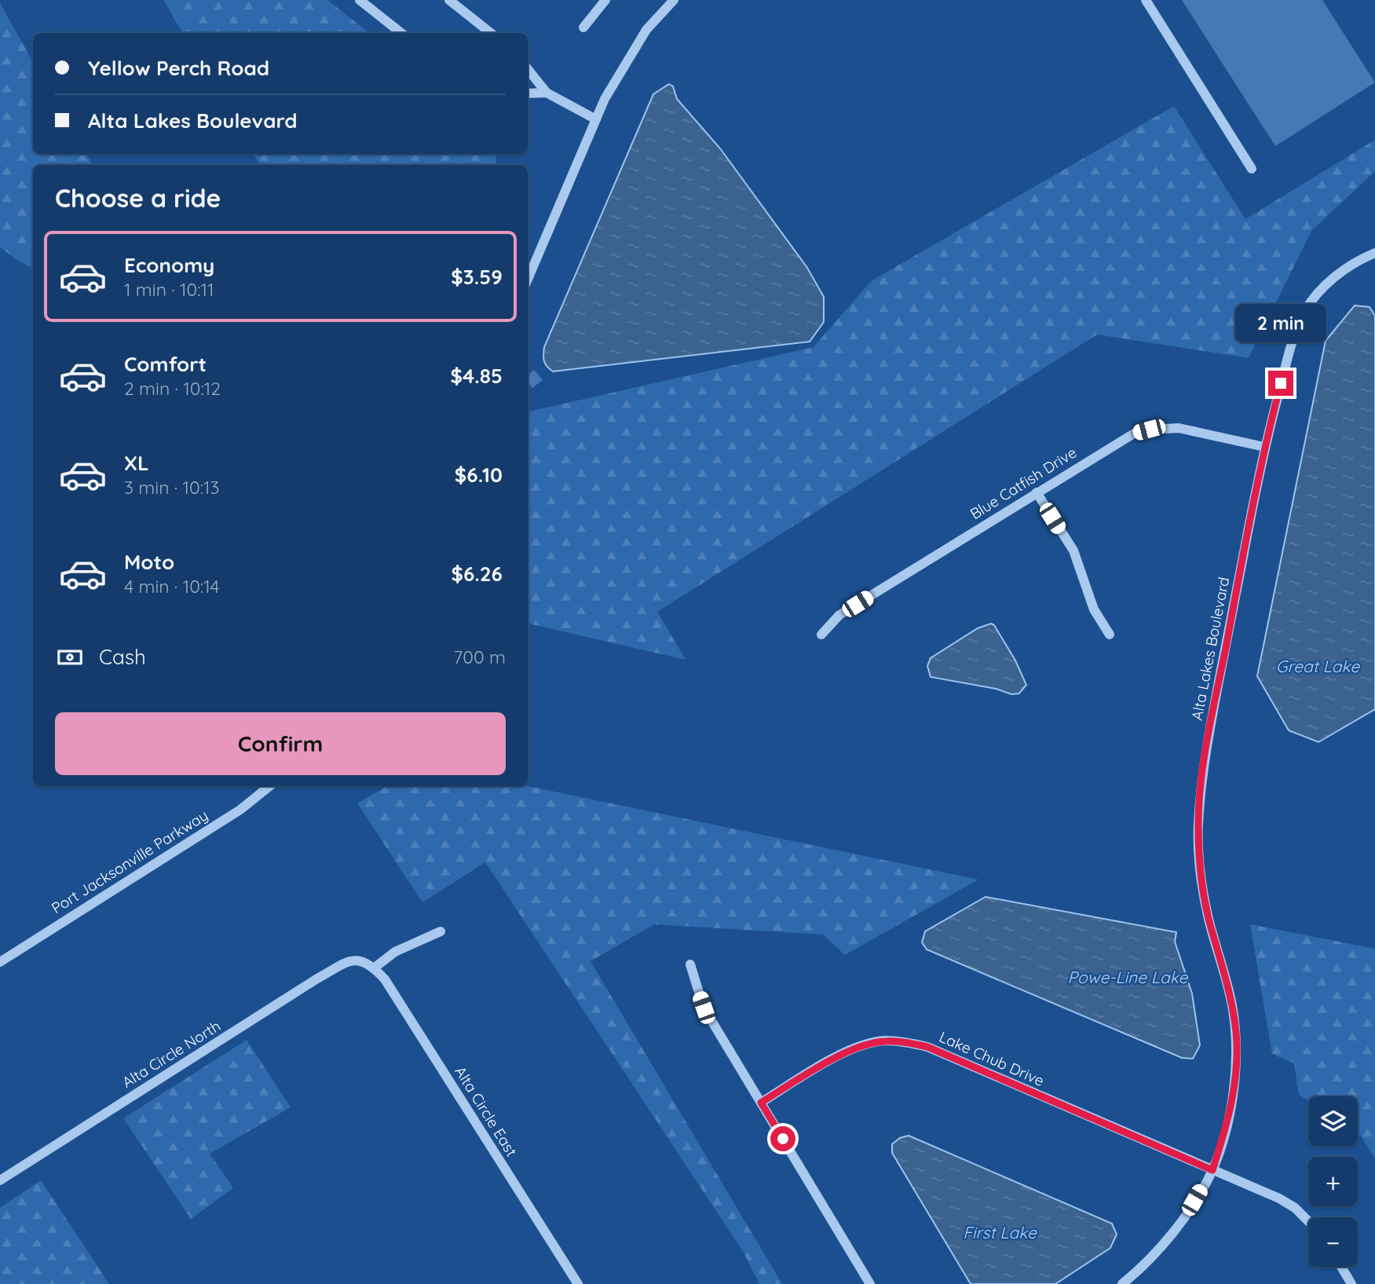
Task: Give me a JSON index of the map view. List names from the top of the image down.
{
  "streets": {
    "street": [
      "Blue Catfish Drive",
      "Alta Lakes Boulevard",
      "Port Jacksonville Parkway",
      "Alta Circle North",
      "Lake Chub Drive",
      "Alta Circle East"
    ]
  },
  "crossings": [
    ["Blue Catfish Drive", "Alta Lakes Boulevard"],
    ["Alta Lakes Boulevard", "Lake Chub Drive"],
    ["Alta Circle North", "Alta Circle East"]
  ],
  "water": ["Great Lake", "Powe-Line Lake", "First Lake"],
  "page": {
    "banner": ["Yellow Perch Road", "Alta Lakes Boulevard"],
    "heading": "Choose a ride",
    "list": [
      {
        "name": "Economy",
        "note": "1 min · 10:11",
        "value": "$3.59"
      },
      {
        "name": "Comfort",
        "note": "2 min · 10:12",
        "value": "$4.85"
      },
      {
        "name": "XL",
        "note": "3 min · 10:13",
        "value": "$6.10"
      },
      {
        "name": "Moto",
        "note": "4 min · 10:14",
        "value": "$6.26"
      }
    ],
    "bubble": "2 min",
    "pay": ["Cash", "700 m"],
    "buttons": "Confirm",
    "map_buttons": ["+", "−"]
  }
}
